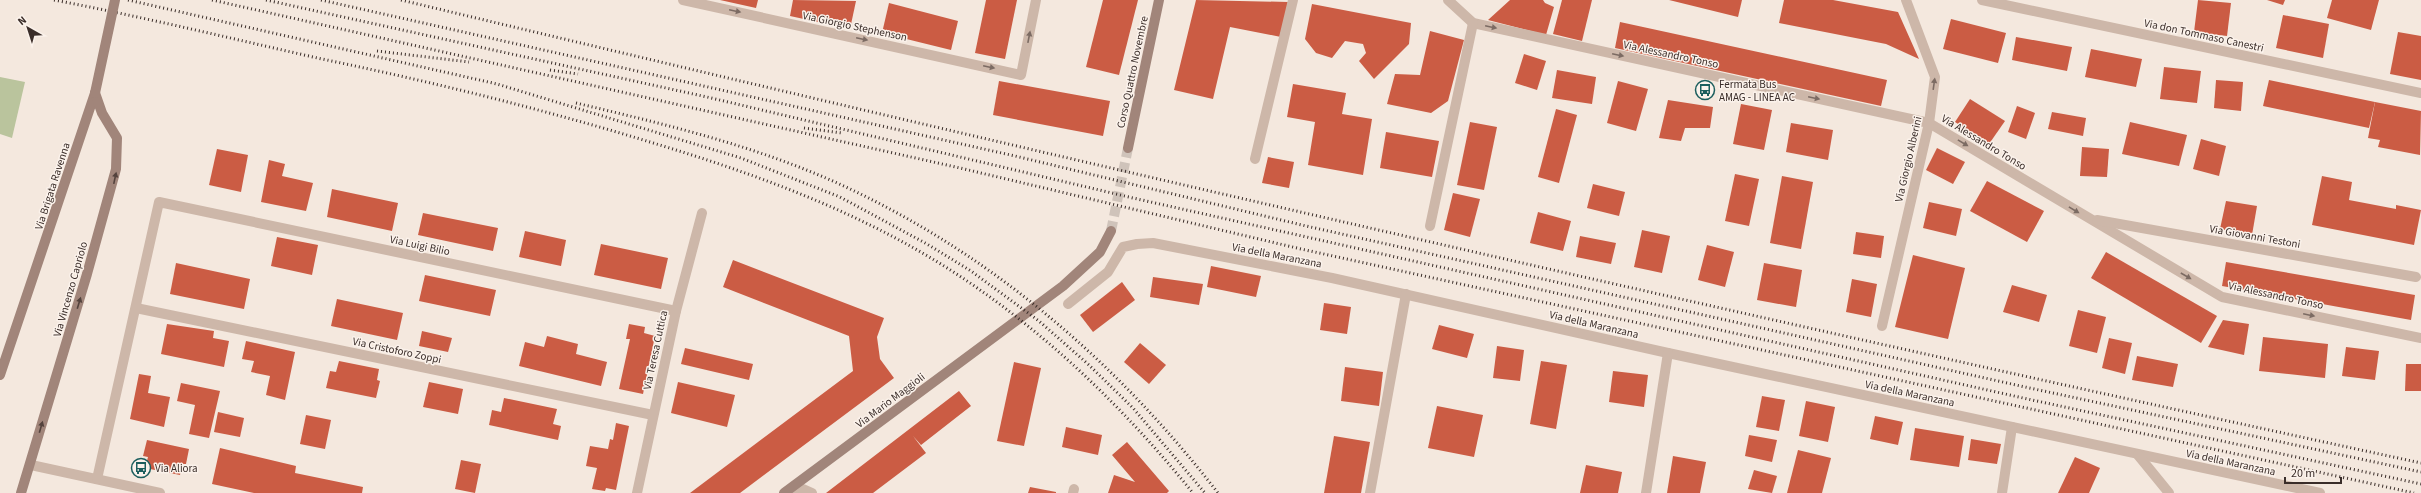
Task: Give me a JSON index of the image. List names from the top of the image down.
{
  "streets": {
    "street": [
      "Via Giorgio Stephenson",
      "Via don Tommaso Canestri",
      "Via Alessandro Tonso",
      "Corso Quattro Novembre",
      "Via Giorgio Alberini",
      "Via Brigata Ravenna",
      "Via Giovanni Testoni",
      "Via Luigi Bilio",
      "Via della Maranzana",
      "Via Vincenzo Capriolo",
      "Via Cristoforo Zoppi",
      "Via Teresa Cuttica",
      "Via Mario Maggioli"
    ]
  },
  "crossings": [
    ["Via Alessandro Tonso", "Via Giorgio Alberini"],
    ["Via Alessandro Tonso", "Via Giovanni Testoni"],
    ["Via Brigata Ravenna", "Via Vincenzo Capriolo"],
    ["Via Luigi Bilio", "Via Cristoforo Zoppi"],
    ["Via Luigi Bilio", "Via Teresa Cuttica"],
    ["Via Cristoforo Zoppi", "Via Teresa Cuttica"]
  ],
  "one_way": ["Via Giorgio Stephenson", "Via Alessandro Tonso", "Via Giorgio Alberini"],
  "places": {
    "bus stop": ["Fermata Bus AMAG - LINEA AC", "Via Aliora"]
  },
  "scale_bar": "20 m",
  "north": "top left"
}
